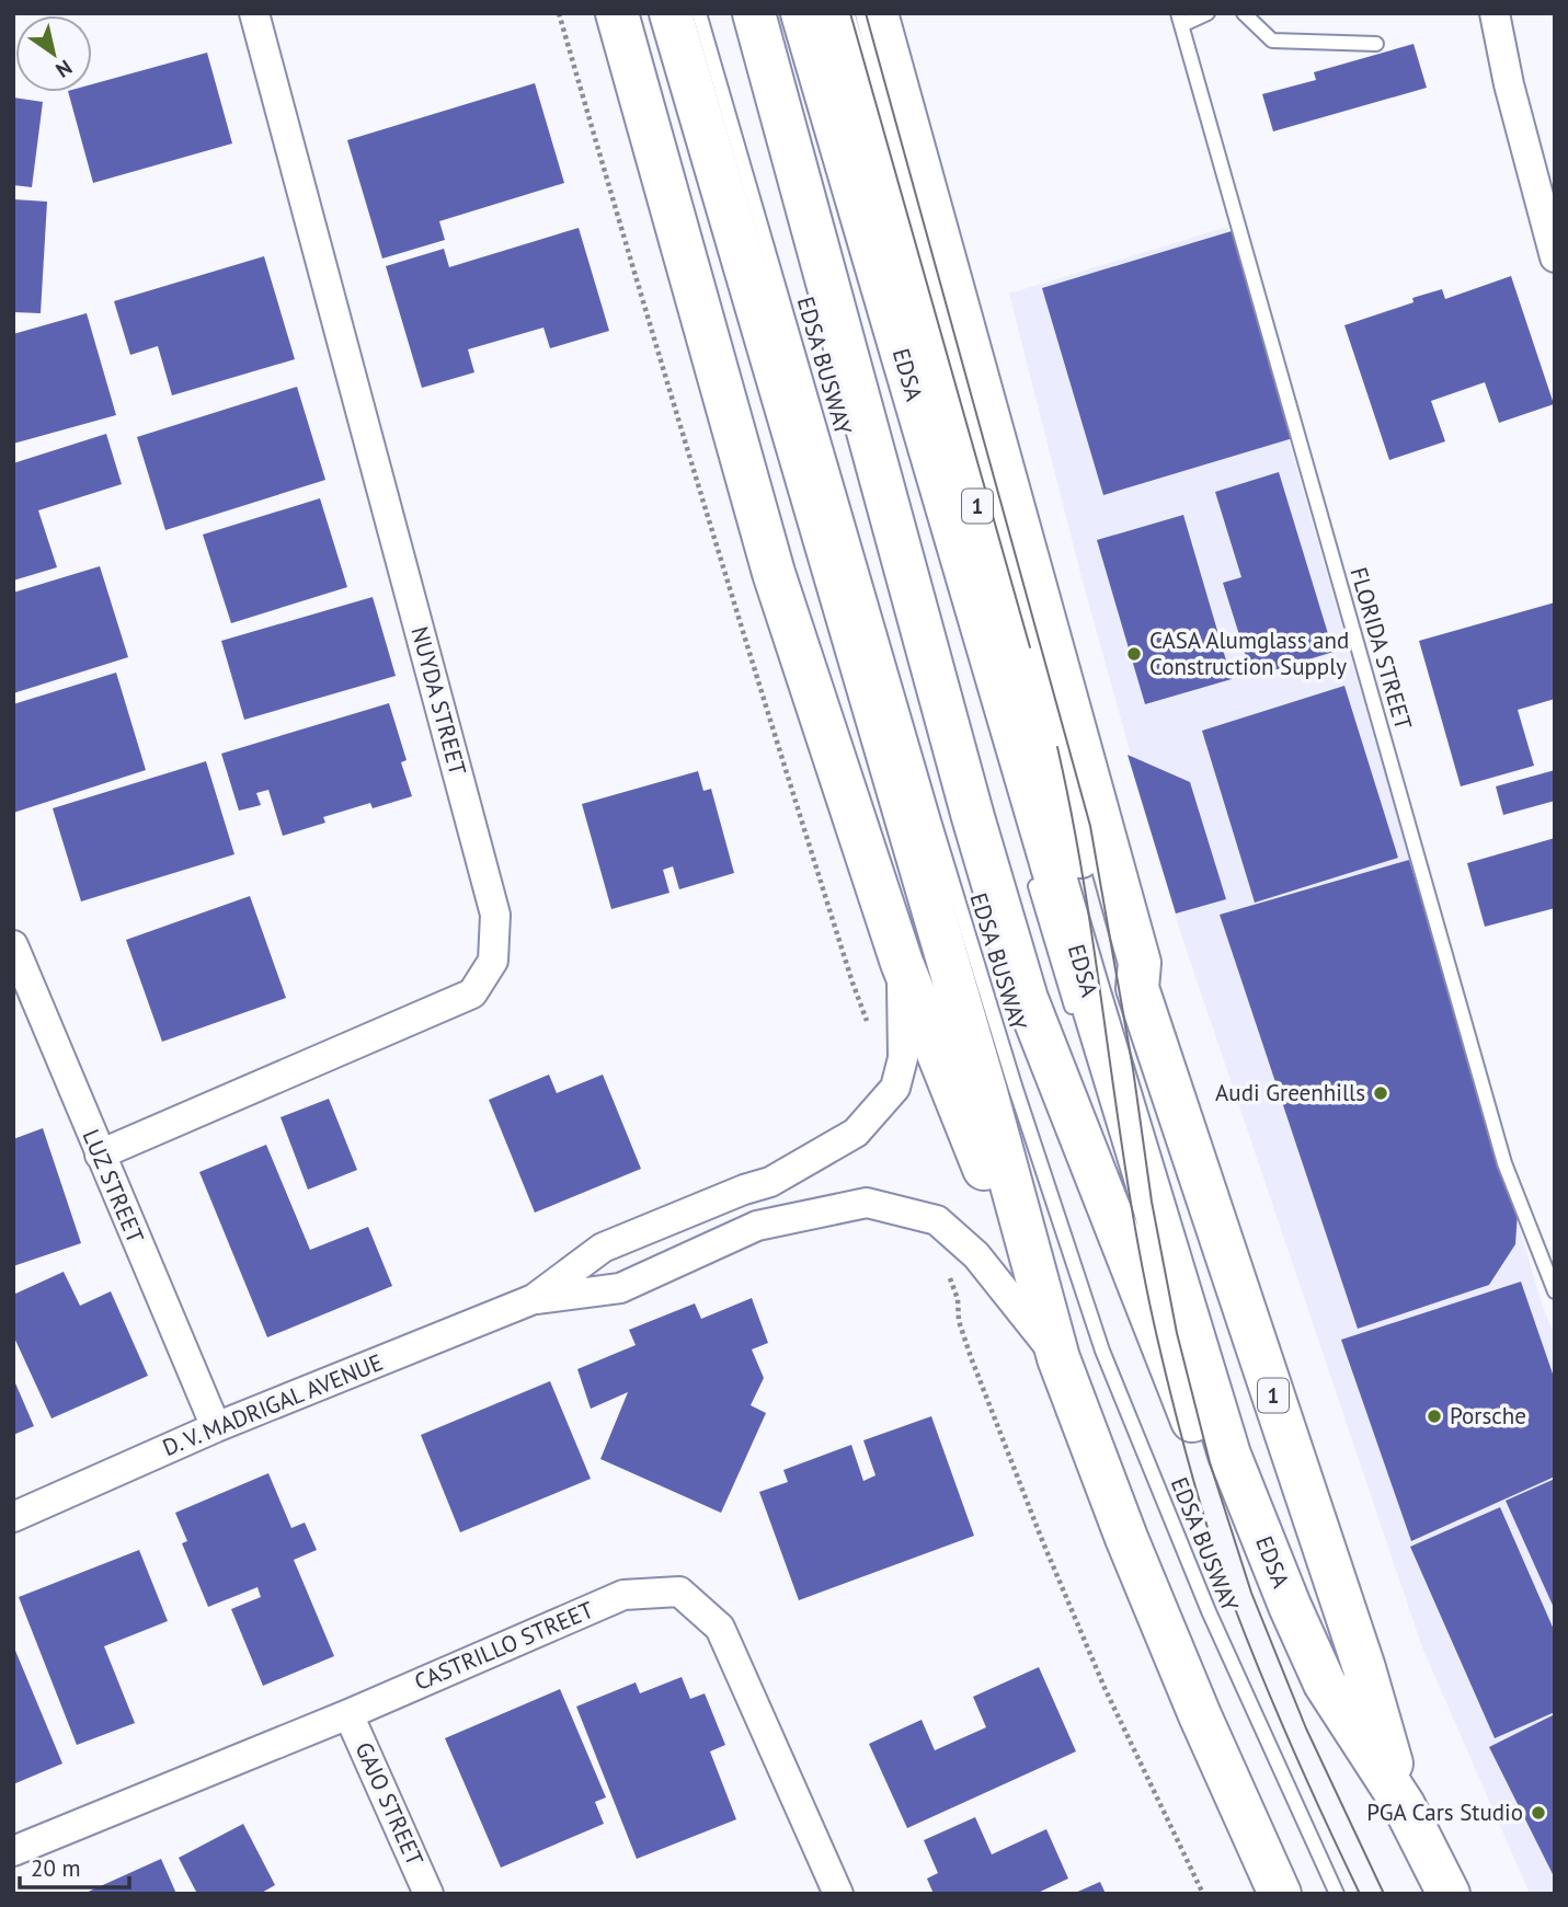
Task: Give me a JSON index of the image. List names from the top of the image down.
{
  "streets": {
    "highway": ["EDSA", "1"],
    "street": [
      "NUYDA STREET",
      "LUZ STREET",
      "D. V. MADRIGAL AVENUE",
      "CASTRILLO STREET",
      "GAJO STREET"
    ],
    "lane": ["EDSA BUSWAY", "FLORIDA STREET"]
  },
  "crossings": [
    ["EDSA", "1"],
    ["NUYDA STREET", "LUZ STREET"],
    ["LUZ STREET", "D. V. MADRIGAL AVENUE"],
    ["CASTRILLO STREET", "GAJO STREET"]
  ],
  "places": [
    "CASA Alumglass and Construction Supply",
    "Audi Greenhills",
    "Porsche",
    "PGA Cars Studio"
  ],
  "scale_bar": "20 m",
  "north": "bottom right"
}
